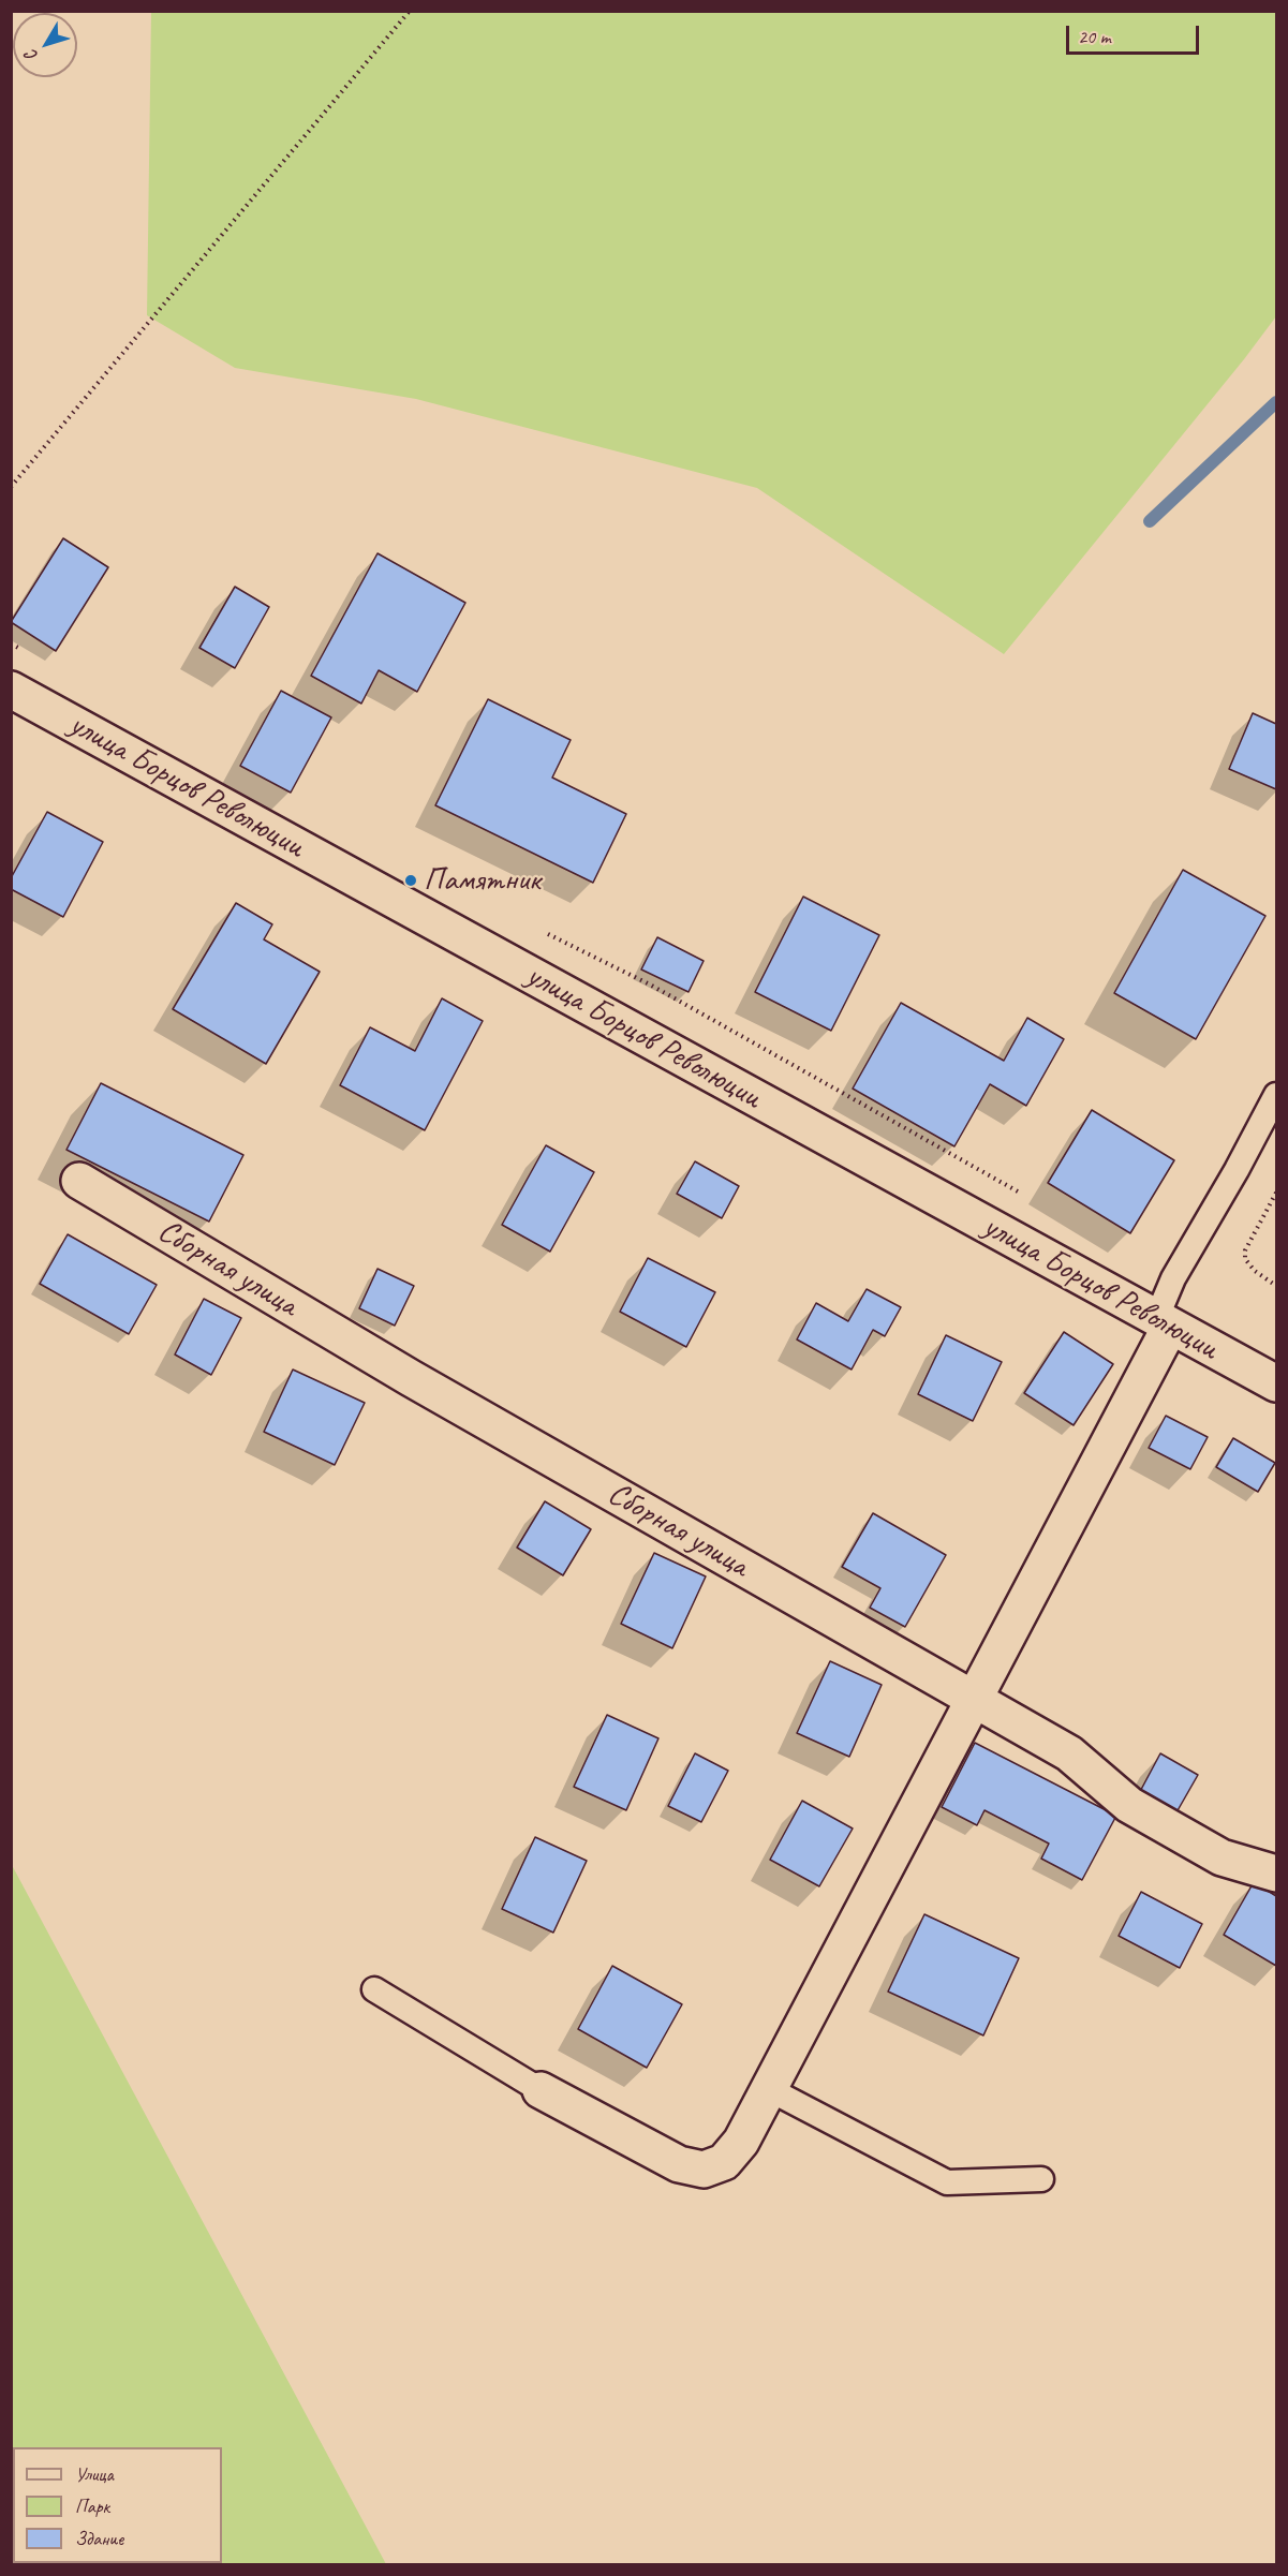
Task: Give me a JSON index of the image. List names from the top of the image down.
{
  "streets": {
    "street": ["улица Борцов Революции", "Сборная улица"]
  },
  "places": ["Памятник"],
  "legend": ["Улица", "Парк", "Здание"],
  "scale_bar": "20 m",
  "north": "bottom left"
}
